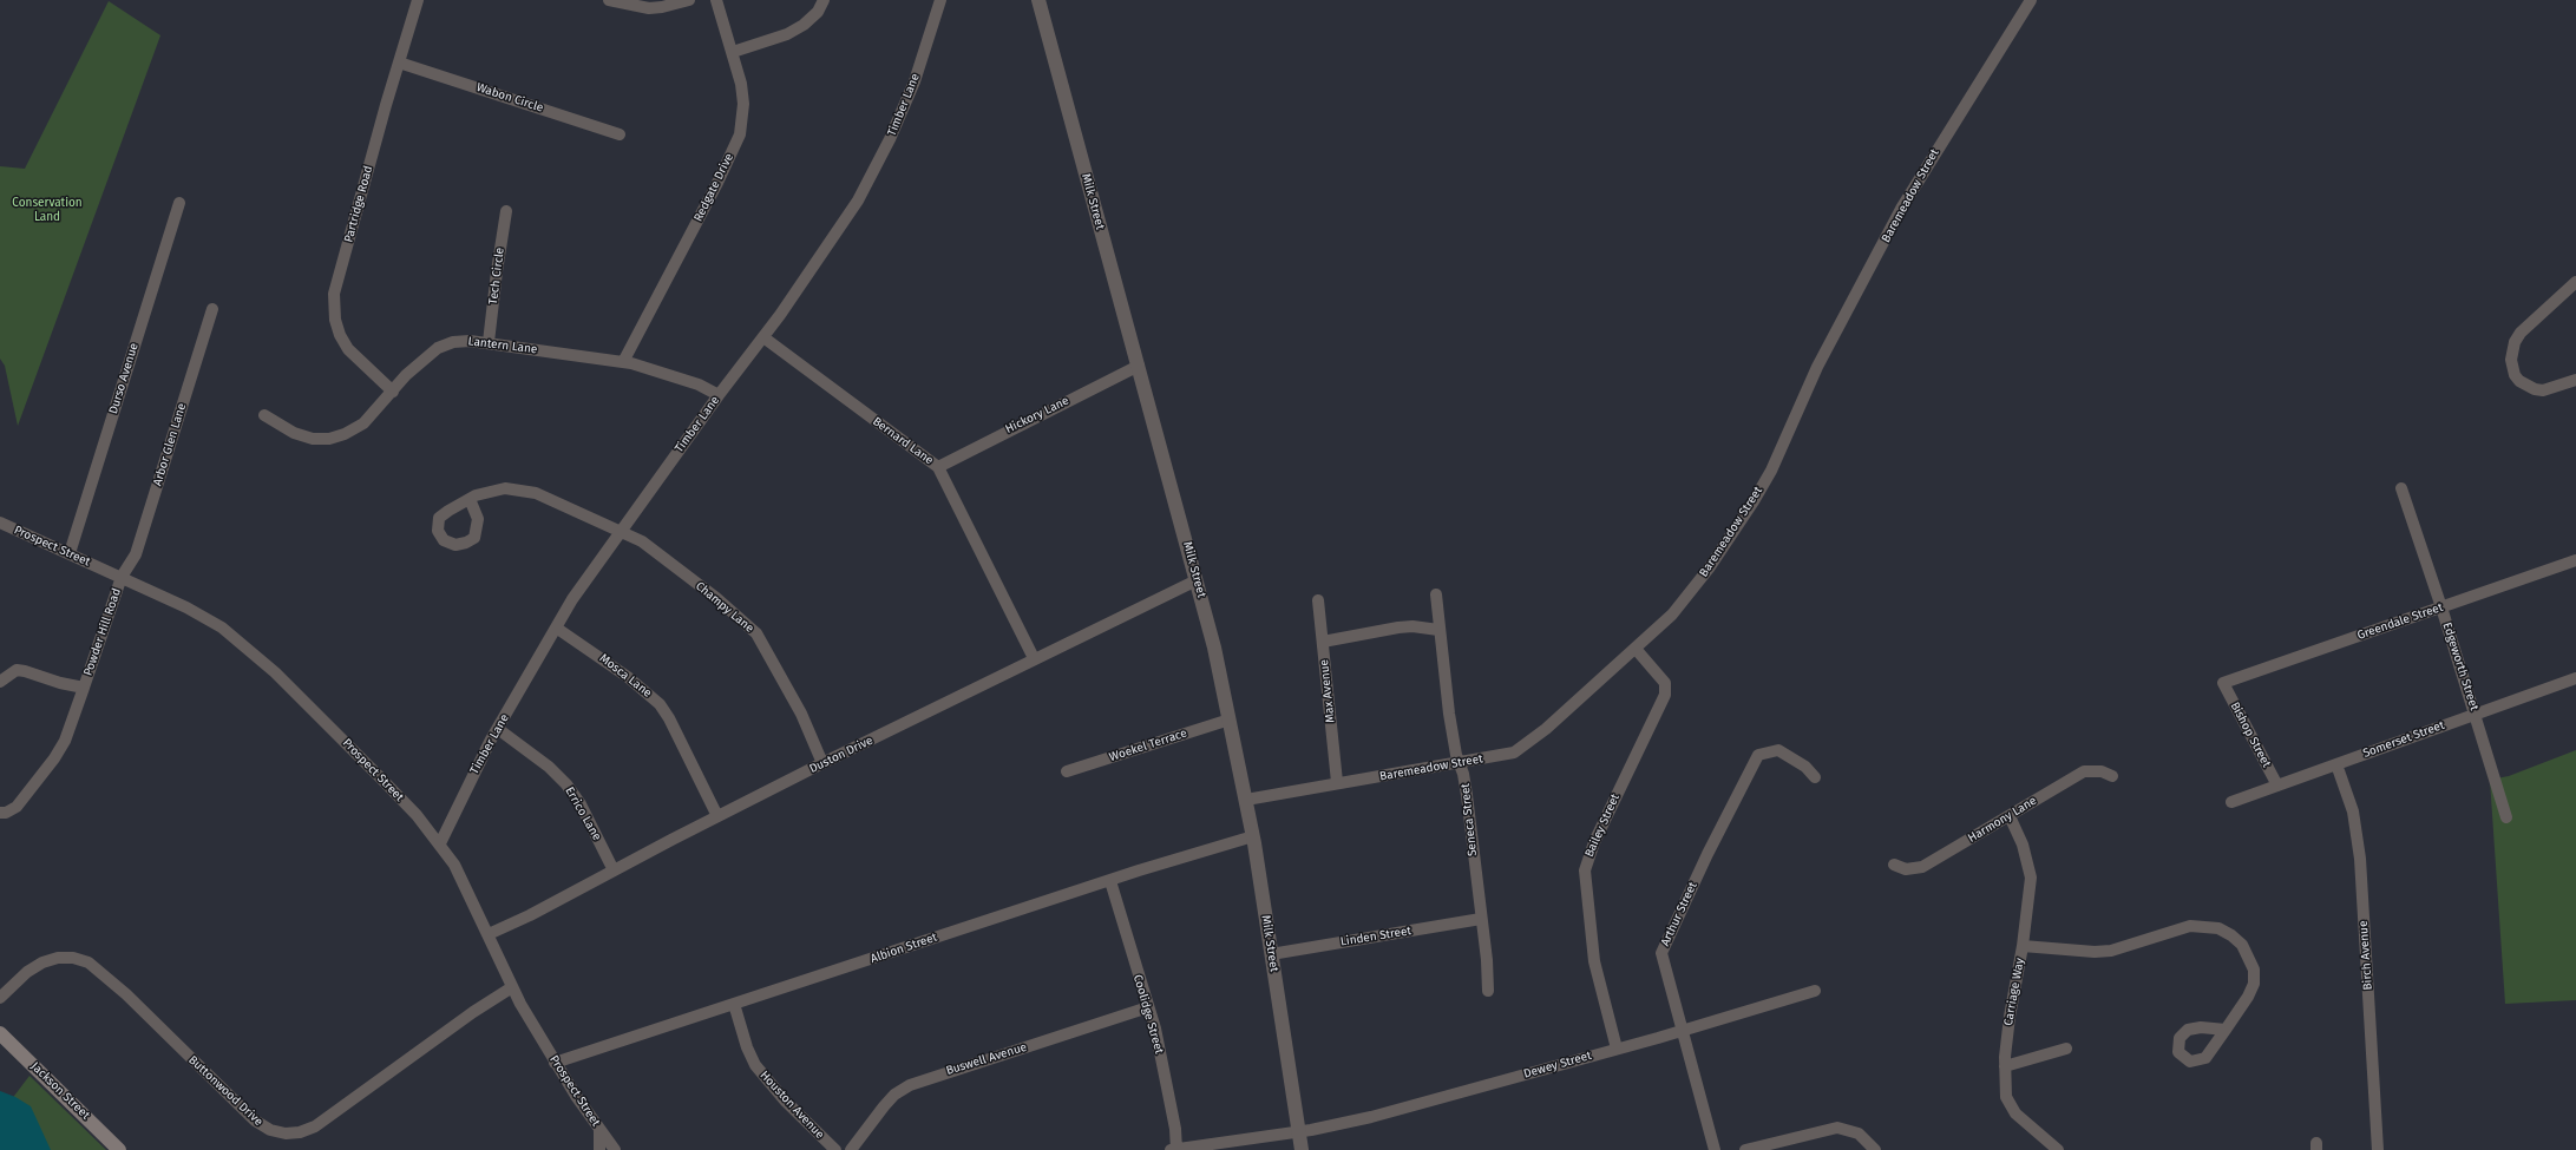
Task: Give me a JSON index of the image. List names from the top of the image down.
{
  "streets": {
    "main road": ["Jackson Street"],
    "street": [
      "Wabon Circle",
      "Timber Lane",
      "Redgate Drive",
      "Baremeadow Street",
      "Milk Street",
      "Partridge Road",
      "Tech Circle",
      "Lantern Lane",
      "Durso Avenue",
      "Hickory Lane",
      "Bernard Lane",
      "Arbor Glen Lane",
      "Prospect Street",
      "Champy Lane",
      "Greendale Street",
      "Powder Hill Road",
      "Edgeworth Street",
      "Mosca Lane",
      "Max Avenue",
      "Bishop Street",
      "Somerset Street",
      "Woekel Terrace",
      "Duston Drive",
      "Errico Lane",
      "Seneca Street",
      "Harmony Lane",
      "Bailey Street",
      "Arthur Street",
      "Linden Street",
      "Albion Street",
      "Birch Avenue",
      "Carriage Way",
      "Coolidge Street",
      "Buswell Avenue",
      "Dewey Street",
      "Buttonwood Drive",
      "Houston Avenue"
    ]
  },
  "crossings": [
    ["Wabon Circle", "Partridge Road"],
    ["Timber Lane", "Lantern Lane"],
    ["Timber Lane", "Bernard Lane"],
    ["Timber Lane", "Prospect Street"],
    ["Timber Lane", "Champy Lane"],
    ["Timber Lane", "Mosca Lane"],
    ["Timber Lane", "Errico Lane"],
    ["Redgate Drive", "Lantern Lane"],
    ["Baremeadow Street", "Milk Street"],
    ["Baremeadow Street", "Max Avenue"],
    ["Baremeadow Street", "Seneca Street"],
    ["Baremeadow Street", "Bailey Street"],
    ["Milk Street", "Hickory Lane"],
    ["Milk Street", "Woekel Terrace"],
    ["Milk Street", "Duston Drive"],
    ["Milk Street", "Linden Street"],
    ["Milk Street", "Albion Street"],
    ["Milk Street", "Dewey Street"],
    ["Partridge Road", "Lantern Lane"],
    ["Tech Circle", "Lantern Lane"],
    ["Durso Avenue", "Prospect Street"],
    ["Hickory Lane", "Bernard Lane"],
    ["Bernard Lane", "Duston Drive"],
    ["Arbor Glen Lane", "Prospect Street"],
    ["Arbor Glen Lane", "Powder Hill Road"],
    ["Prospect Street", "Powder Hill Road"],
    ["Prospect Street", "Duston Drive"],
    ["Prospect Street", "Albion Street"],
    ["Prospect Street", "Buttonwood Drive"],
    ["Champy Lane", "Duston Drive"],
    ["Greendale Street", "Edgeworth Street"],
    ["Greendale Street", "Bishop Street"],
    ["Edgeworth Street", "Somerset Street"],
    ["Mosca Lane", "Duston Drive"],
    ["Bishop Street", "Somerset Street"],
    ["Somerset Street", "Birch Avenue"],
    ["Duston Drive", "Errico Lane"],
    ["Seneca Street", "Linden Street"],
    ["Harmony Lane", "Carriage Way"],
    ["Bailey Street", "Dewey Street"],
    ["Arthur Street", "Dewey Street"],
    ["Albion Street", "Coolidge Street"],
    ["Albion Street", "Houston Avenue"],
    ["Coolidge Street", "Buswell Avenue"]
  ],
  "parks": ["Conservation Land"]
}
